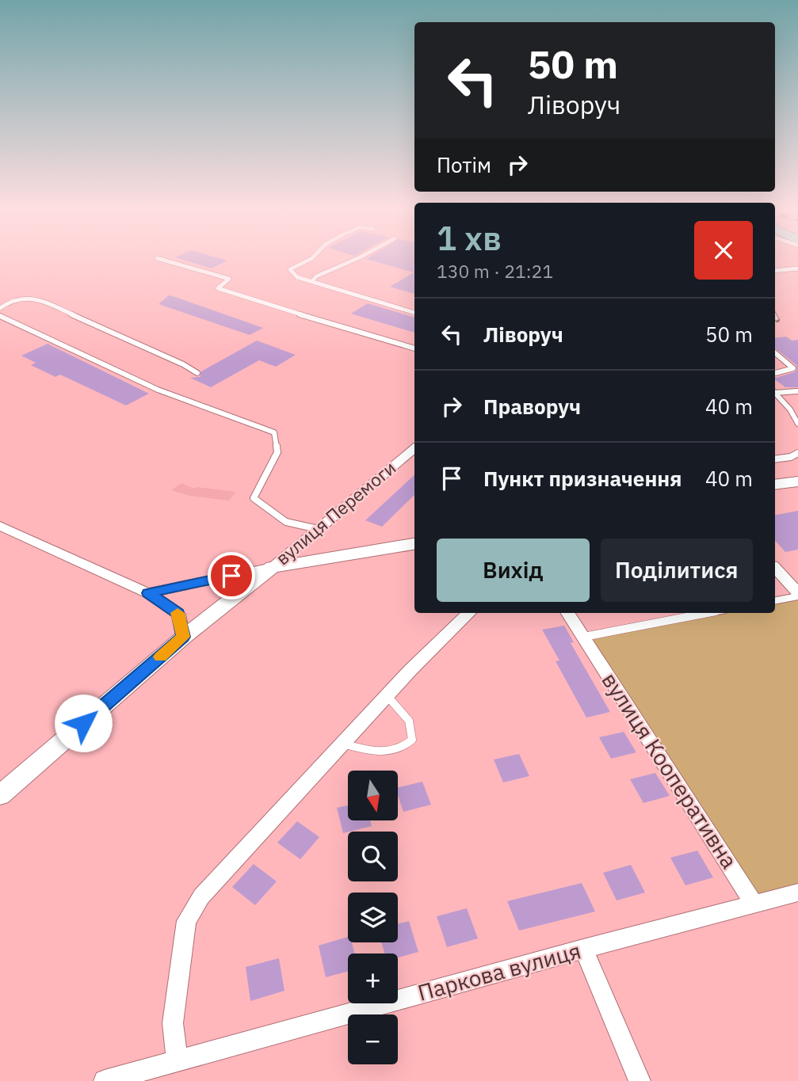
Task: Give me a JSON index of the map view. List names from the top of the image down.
{
  "streets": {
    "street": ["вулиця Перемоги", "вулиця Кооперативна", "Паркова вулиця"]
  },
  "crossings": [
    ["вулиця Кооперативна", "Паркова вулиця"]
  ],
  "north": "bottom",
  "page": {
    "turn": ["50 m", "Ліворуч"],
    "then": "Потім",
    "heading": ["1 хв", "130 m · 21:21"],
    "list": [
      {
        "name": "Ліворуч",
        "value": "50 m"
      },
      {
        "name": "Праворуч",
        "value": "40 m"
      },
      {
        "name": "Пункт призначення",
        "value": "40 m"
      }
    ],
    "buttons": ["Вихід", "Поділитися"],
    "map_buttons": ["+", "−"]
  }
}
